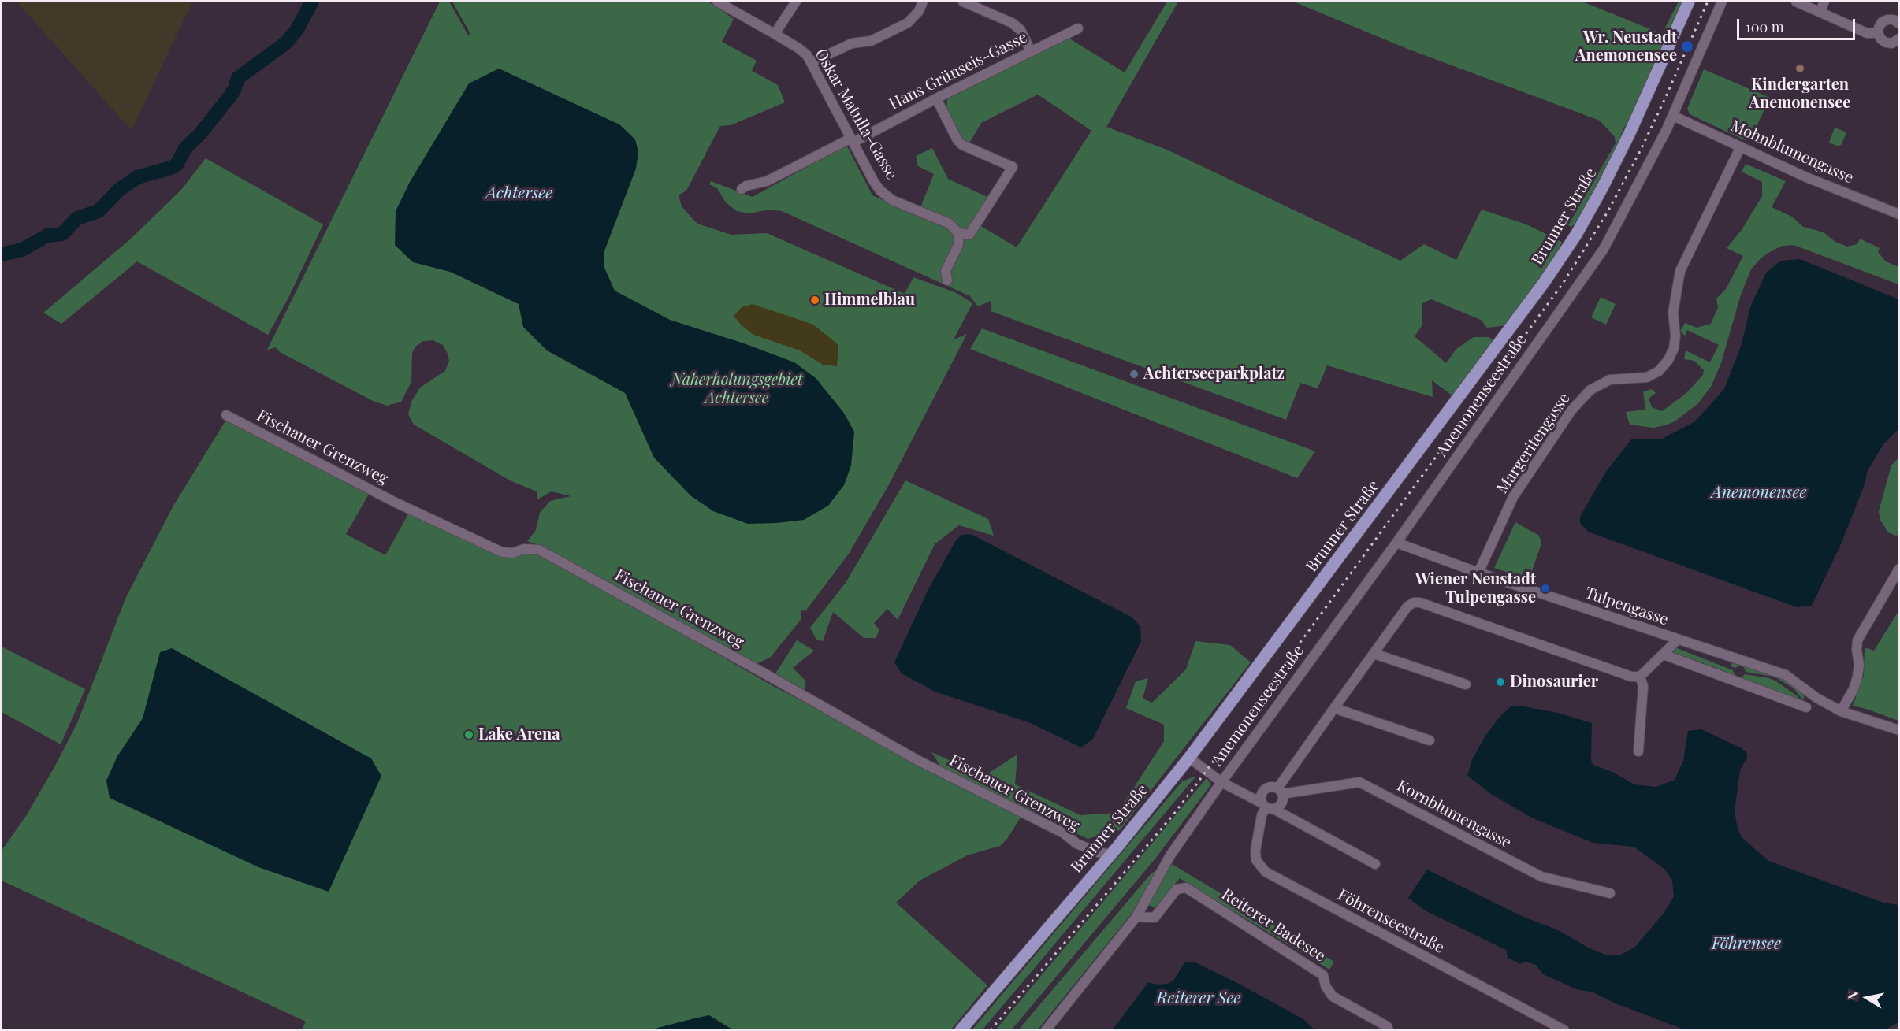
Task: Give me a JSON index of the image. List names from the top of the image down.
{
  "streets": {
    "main road": ["Brunner Straße"],
    "street": [
      "Hans Grünseis-Gasse",
      "Oskar Matulla-Gasse",
      "Mohnblumengasse",
      "Anemonenseestraße",
      "Margeritengasse",
      "Fischauer Grenzweg",
      "Tulpengasse",
      "Kornblumengasse",
      "Föhrenseestraße",
      "Reiterer Badesee"
    ]
  },
  "crossings": [
    ["Hans Grünseis-Gasse", "Oskar Matulla-Gasse"],
    ["Mohnblumengasse", "Anemonenseestraße"],
    ["Mohnblumengasse", "Margeritengasse"],
    ["Brunner Straße", "Fischauer Grenzweg"],
    ["Anemonenseestraße", "Tulpengasse"],
    ["Margeritengasse", "Tulpengasse"],
    ["Kornblumengasse", "Föhrenseestraße"]
  ],
  "water": [
    "Achtersee",
    "Anemonensee",
    "Föhrensee",
    "Reiterer See"
  ],
  "parks": ["Naherholungsgebiet Achtersee"],
  "places": [
    "Wr. Neustadt Anemonensee",
    "Kindergarten Anemonensee",
    "Himmelblau",
    "Achterseeparkplatz",
    "Wiener Neustadt Tulpengasse",
    "Dinosaurier",
    "Lake Arena"
  ],
  "scale_bar": "100 m",
  "north": "left"
}
